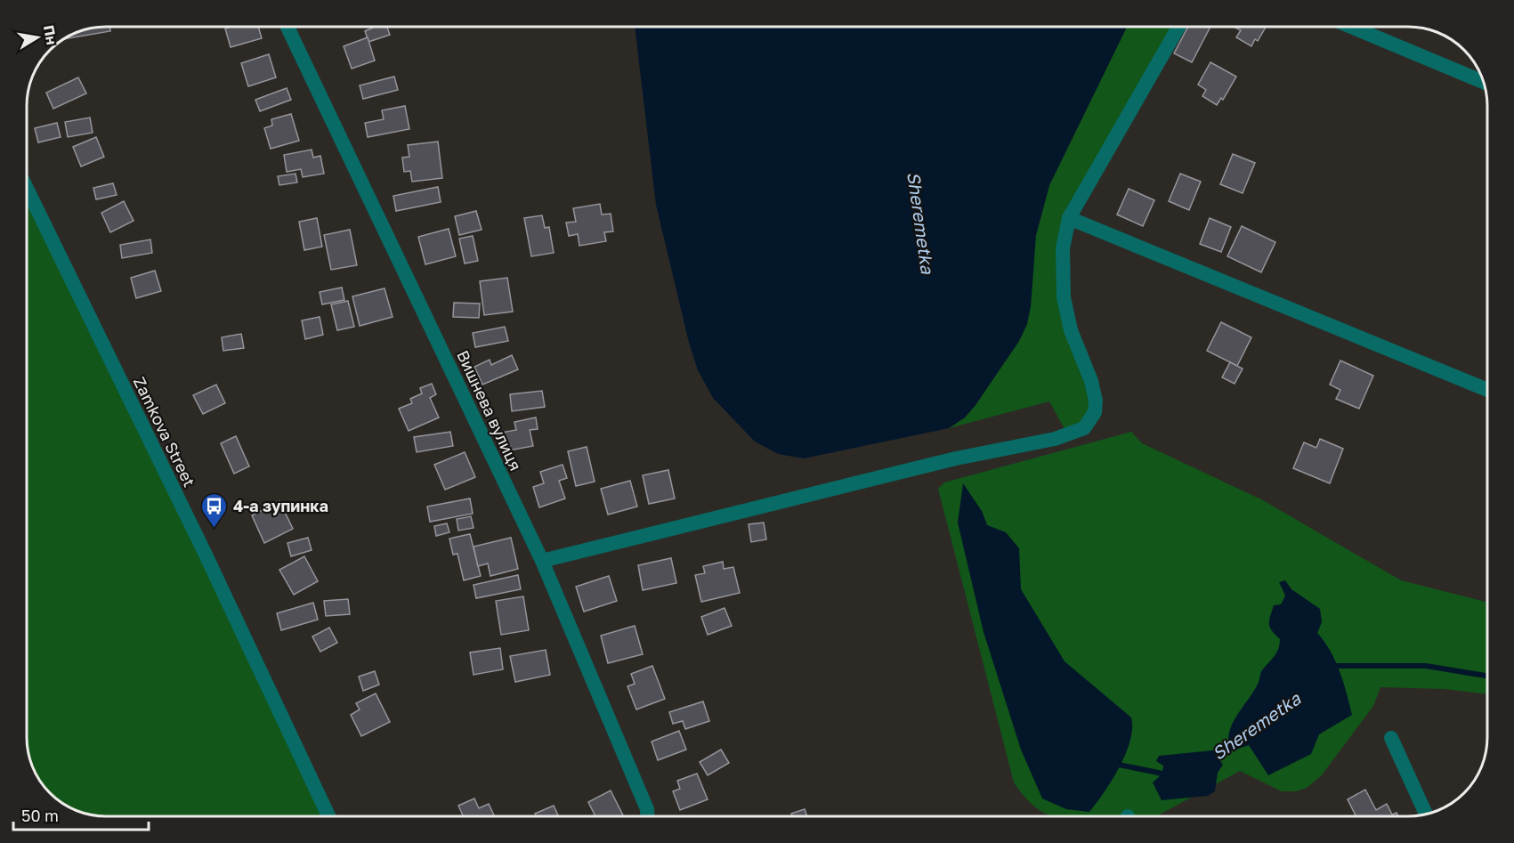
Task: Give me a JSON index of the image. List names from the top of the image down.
{
  "streets": {
    "street": ["Вишнева вулиця", "Zamkova Street"]
  },
  "water": ["Sheremetka"],
  "places": {
    "bus stop": ["4-а зупинка"]
  },
  "scale_bar": "50 m",
  "north": "right"
}
